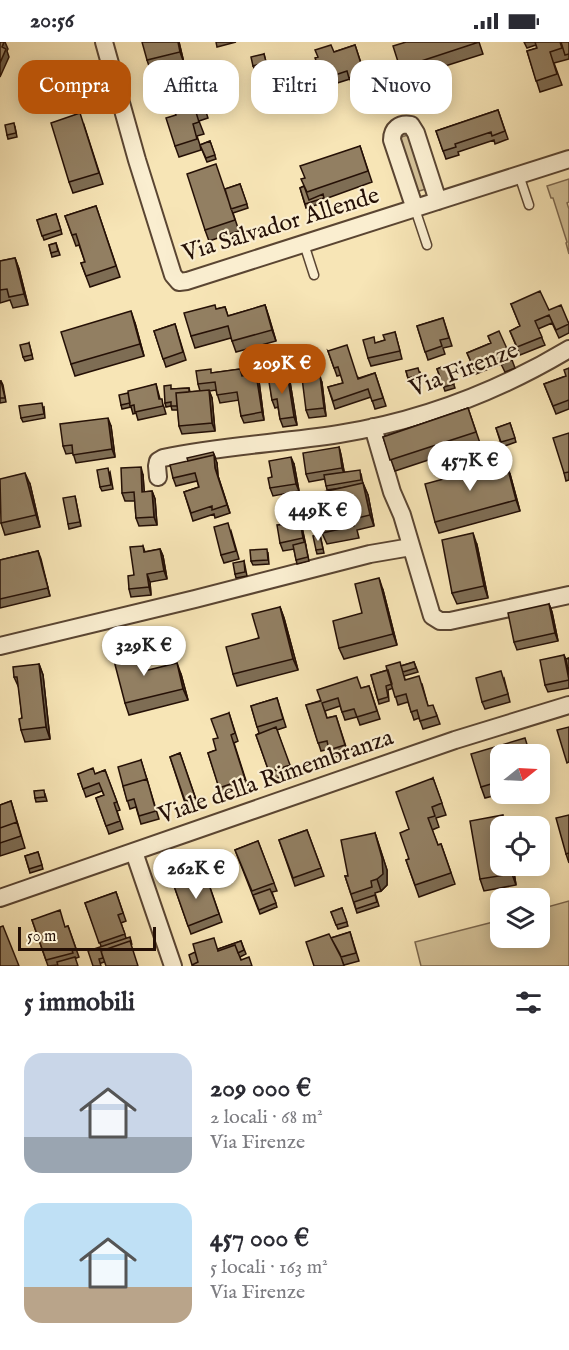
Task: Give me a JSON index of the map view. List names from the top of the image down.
{
  "streets": {
    "street": ["Via Salvador Allende", "Via Firenze", "Viale della Rimembranza"]
  },
  "scale_bar": "50 m",
  "north": "right",
  "page": {
    "status": "20:56",
    "chip": [
      "Compra",
      "Affitta",
      "Filtri",
      "Nuovo"
    ],
    "price": [
      "209K €",
      "457K €",
      "449K €",
      "329K €",
      "262K €"
    ],
    "scale": "50 m",
    "heading": "5 immobili",
    "list": [
      {
        "name": "209 000 €",
        "note": "2 locali · 68 m² · Via Firenze"
      },
      {
        "name": "457 000 €",
        "note": "5 locali · 163 m² · Via Firenze"
      }
    ]
  }
}
